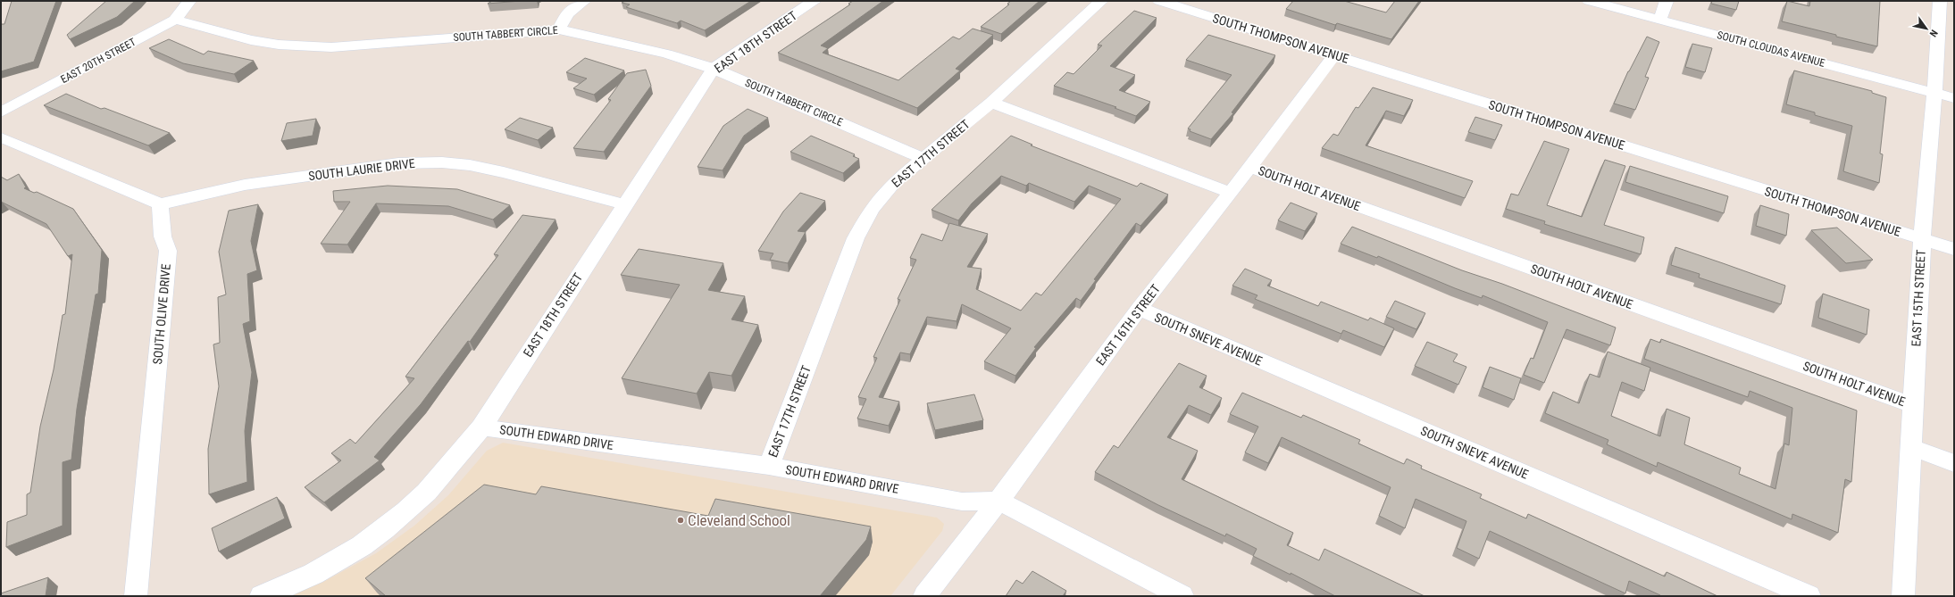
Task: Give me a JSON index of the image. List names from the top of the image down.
{
  "streets": {
    "street": [
      "SOUTH TABBERT CIRCLE",
      "SOUTH THOMPSON AVENUE",
      "EAST 18TH STREET",
      "SOUTH CLOUDAS AVENUE",
      "EAST 20TH STREET",
      "EAST 17TH STREET",
      "SOUTH LAURIE DRIVE",
      "SOUTH HOLT AVENUE",
      "EAST 15TH STREET",
      "SOUTH OLIVE DRIVE",
      "EAST 16TH STREET",
      "SOUTH SNEVE AVENUE",
      "SOUTH EDWARD DRIVE"
    ]
  },
  "crossings": [
    ["SOUTH TABBERT CIRCLE", "EAST 18TH STREET"],
    ["SOUTH TABBERT CIRCLE", "EAST 20TH STREET"],
    ["SOUTH TABBERT CIRCLE", "EAST 17TH STREET"],
    ["SOUTH THOMPSON AVENUE", "EAST 15TH STREET"],
    ["SOUTH THOMPSON AVENUE", "EAST 16TH STREET"],
    ["EAST 18TH STREET", "SOUTH LAURIE DRIVE"],
    ["EAST 18TH STREET", "SOUTH EDWARD DRIVE"],
    ["SOUTH CLOUDAS AVENUE", "EAST 15TH STREET"],
    ["EAST 17TH STREET", "SOUTH EDWARD DRIVE"],
    ["SOUTH LAURIE DRIVE", "SOUTH OLIVE DRIVE"],
    ["SOUTH HOLT AVENUE", "EAST 15TH STREET"],
    ["SOUTH HOLT AVENUE", "EAST 16TH STREET"],
    ["EAST 16TH STREET", "SOUTH SNEVE AVENUE"],
    ["EAST 16TH STREET", "SOUTH EDWARD DRIVE"]
  ],
  "places": ["Cleveland School"],
  "north": "bottom right"
}
